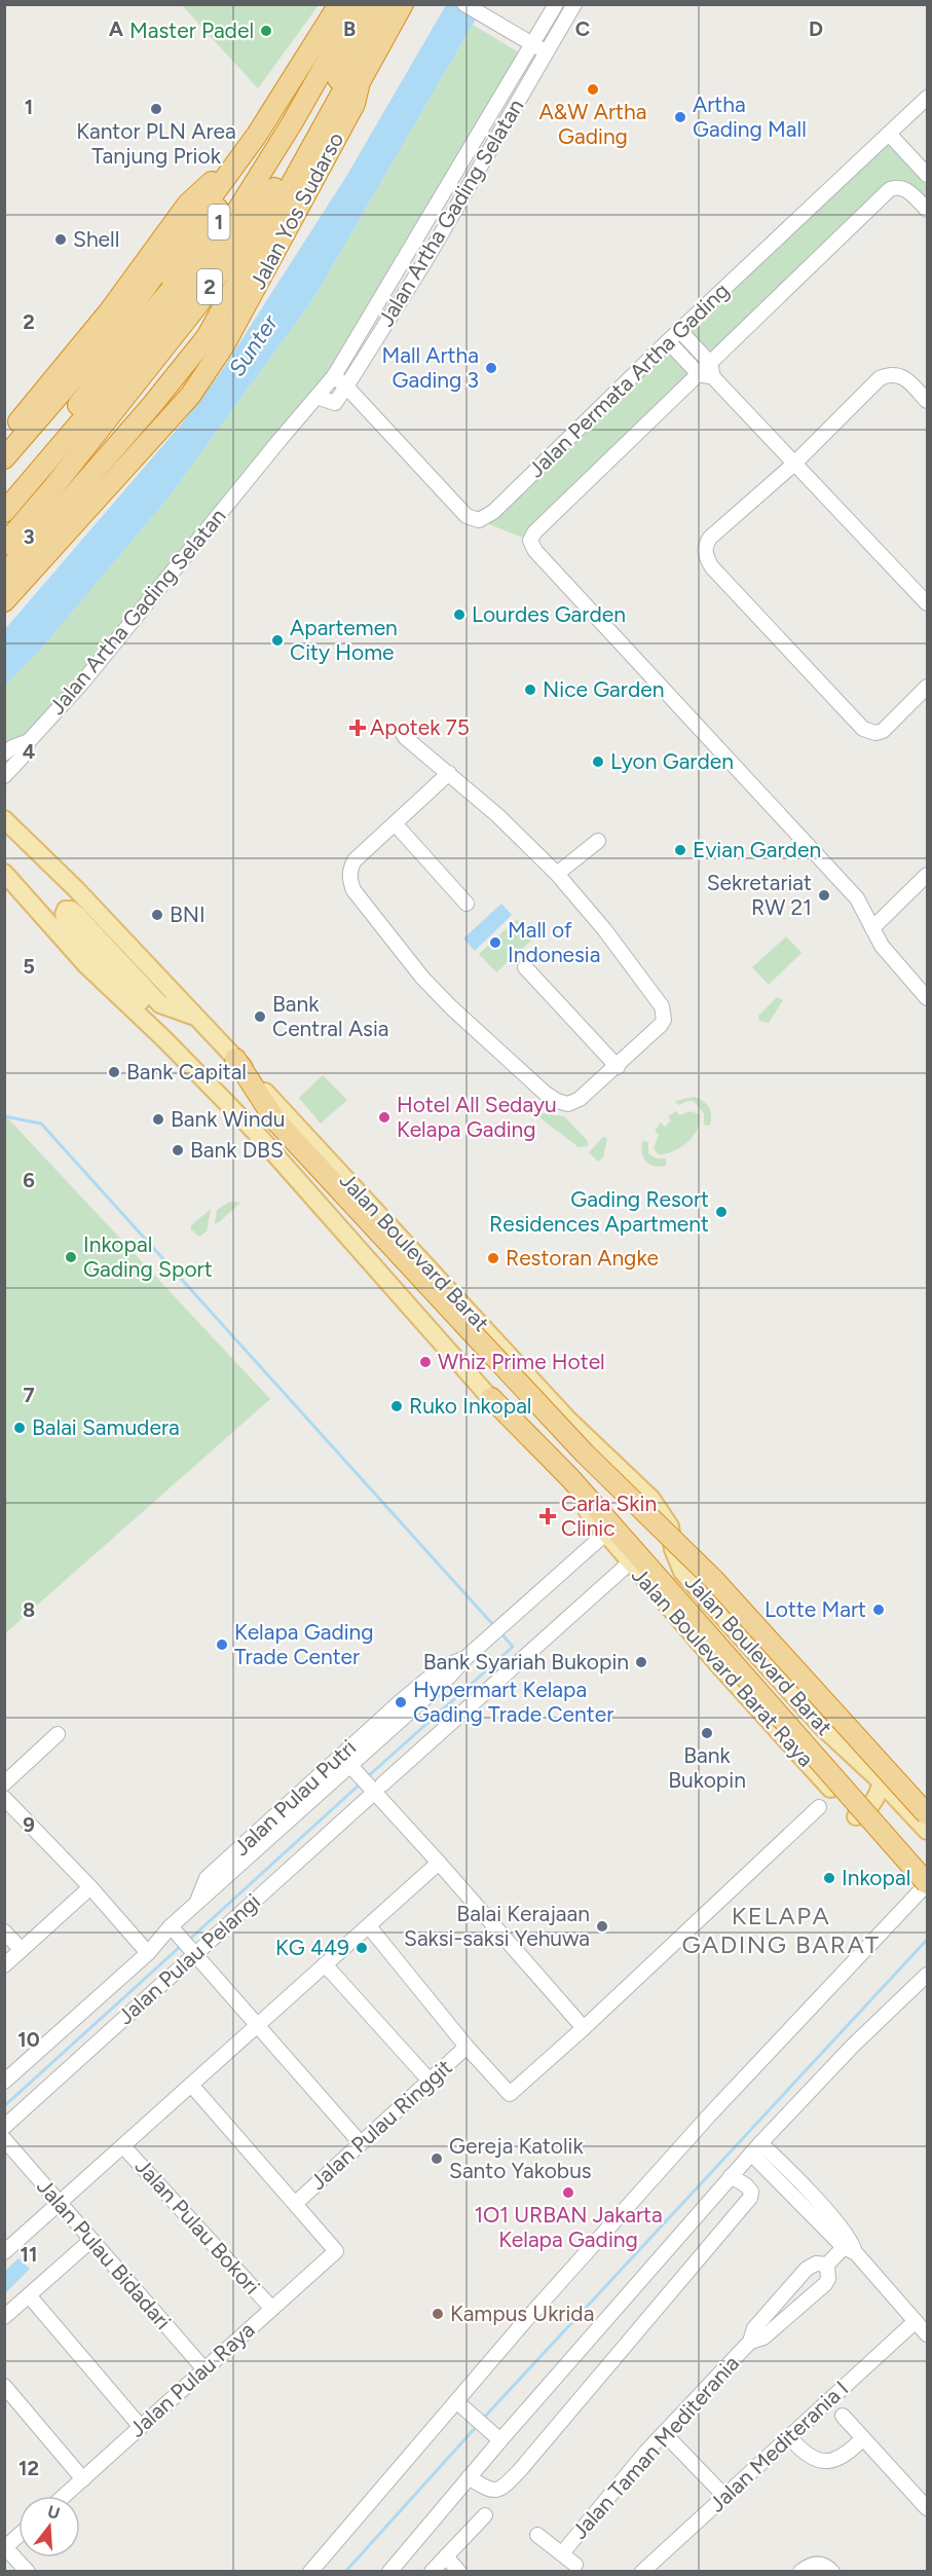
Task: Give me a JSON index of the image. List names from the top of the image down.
{
  "streets": {
    "highway": ["Jalan Yos Sudarso", "1", "2"],
    "main road": ["Jalan Boulevard Barat", "Jalan Boulevard Barat Raya"],
    "street": [
      "Jalan Artha Gading Selatan",
      "Jalan Permata Artha Gading",
      "Jalan Pulau Putri",
      "Jalan Pulau Pelangi",
      "Jalan Pulau Ringgit",
      "Jalan Pulau Bokori",
      "Jalan Pulau Bidadari",
      "Jalan Pulau Raya",
      "Jalan Mediterania I",
      "Jalan Taman Mediterania"
    ]
  },
  "crossings": [
    ["Jalan Artha Gading Selatan", "Jalan Permata Artha Gading"],
    ["Jalan Boulevard Barat", "Jalan Boulevard Barat Raya"],
    ["Jalan Boulevard Barat Raya", "Jalan Pulau Putri"],
    ["Jalan Boulevard Barat Raya", "Jalan Pulau Pelangi"],
    ["Jalan Pulau Ringgit", "Jalan Pulau Raya"],
    ["Jalan Pulau Bokori", "Jalan Pulau Raya"],
    ["Jalan Pulau Bidadari", "Jalan Pulau Raya"]
  ],
  "districts": ["KELAPA GADING BARAT"],
  "water": ["Sunter"],
  "places": {
    "other": [
      "Master Padel",
      "A&W Artha Gading",
      "Kantor PLN Area Tanjung Priok",
      "Artha Gading Mall",
      "Shell",
      "Mall Artha Gading 3",
      "Lourdes Garden",
      "Apartemen City Home",
      "Nice Garden",
      "Lyon Garden",
      "Evian Garden",
      "Sekretariat RW 21",
      "BNI",
      "Mall of Indonesia",
      "Bank Central Asia",
      "Bank Capital",
      "Hotel All Sedayu Kelapa Gading",
      "Bank Windu",
      "Bank DBS",
      "Gading Resort Residences Apartment",
      "Inkopal Gading Sport",
      "Restoran Angke",
      "Whiz Prime Hotel",
      "Ruko Inkopal",
      "Balai Samudera",
      "Lotte Mart",
      "Kelapa Gading Trade Center",
      "Bank Syariah Bukopin",
      "Hypermart Kelapa Gading Trade Center",
      "Bank Bukopin",
      "Inkopal",
      "Balai Kerajaan Saksi-saksi Yehuwa",
      "KG 449",
      "Gereja Katolik Santo Yakobus",
      "1O1 URBAN Jakarta Kelapa Gading",
      "Kampus Ukrida"
    ],
    "health": ["Apotek 75", "Carla Skin Clinic"]
  },
  "north": "top",
  "grid": {
    "columns": [
      "A",
      "B",
      "C",
      "D"
    ],
    "rows": [
      "1",
      "2",
      "3",
      "4",
      "5",
      "6",
      "7",
      "8",
      "9",
      "10",
      "11",
      "12"
    ]
  }
}
